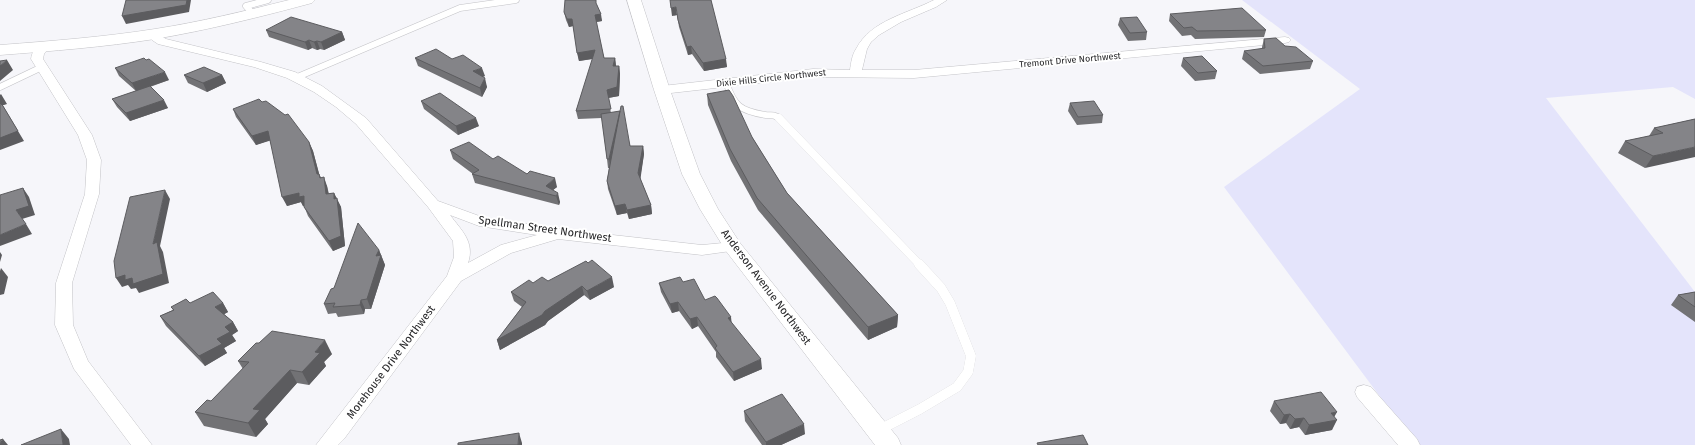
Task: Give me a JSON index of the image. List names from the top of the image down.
{
  "streets": {
    "street": [
      "Tremont Drive Northwest",
      "Dixie Hills Circle Northwest",
      "Spellman Street Northwest",
      "Anderson Avenue Northwest",
      "Morehouse Drive Northwest"
    ]
  },
  "crossings": [
    ["Tremont Drive Northwest", "Dixie Hills Circle Northwest"],
    ["Dixie Hills Circle Northwest", "Anderson Avenue Northwest"],
    ["Spellman Street Northwest", "Anderson Avenue Northwest"],
    ["Spellman Street Northwest", "Morehouse Drive Northwest"]
  ]
}
